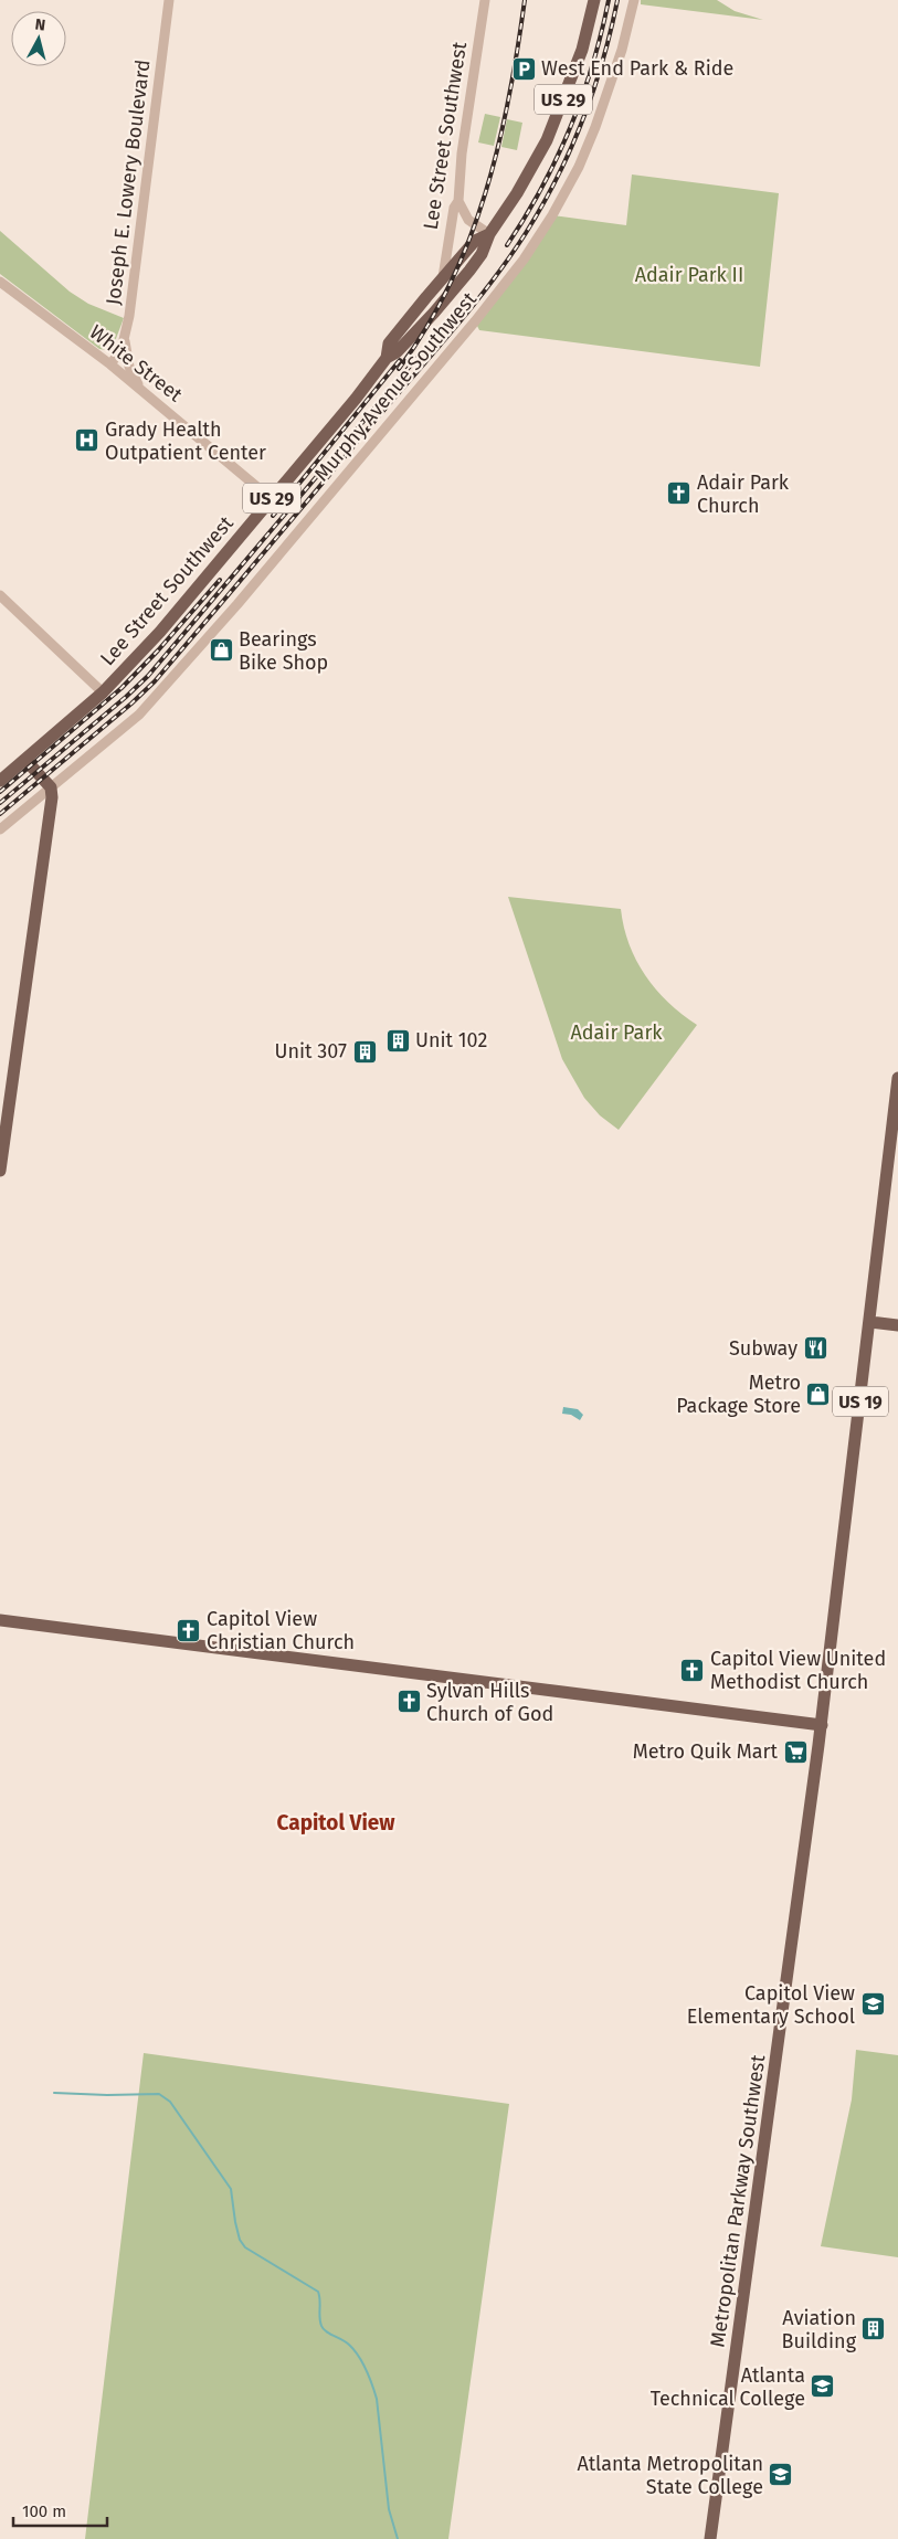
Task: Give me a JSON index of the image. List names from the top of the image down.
{
  "streets": {
    "main road": [
      "US 29",
      "Lee Street Southwest",
      "US 19",
      "Metropolitan Parkway Southwest"
    ],
    "street": ["Joseph E. Lowery Boulevard", "White Street", "Murphy Avenue Southwest"]
  },
  "crossings": [
    ["US 29", "Lee Street Southwest"],
    ["Lee Street Southwest", "White Street"],
    ["Joseph E. Lowery Boulevard", "White Street"]
  ],
  "districts": ["Capitol View"],
  "parks": ["Adair Park II", "Adair Park"],
  "places": {
    "parking": ["West End Park & Ride"],
    "hospital": ["Grady Health Outpatient Center"],
    "church": [
      "Adair Park Church",
      "Capitol View Christian Church",
      "Capitol View United Methodist Church",
      "Sylvan Hills Church of God"
    ],
    "shop": ["Bearings Bike Shop", "Metro Package Store"],
    "building": ["Unit 102", "Unit 307", "Aviation Building"],
    "restaurant": ["Subway"],
    "supermarket": ["Metro Quik Mart"],
    "school or university": ["Capitol View Elementary School", "Atlanta Technical College", "Atlanta Metropolitan State College"]
  },
  "scale_bar": "100 m",
  "north": "top"
}
